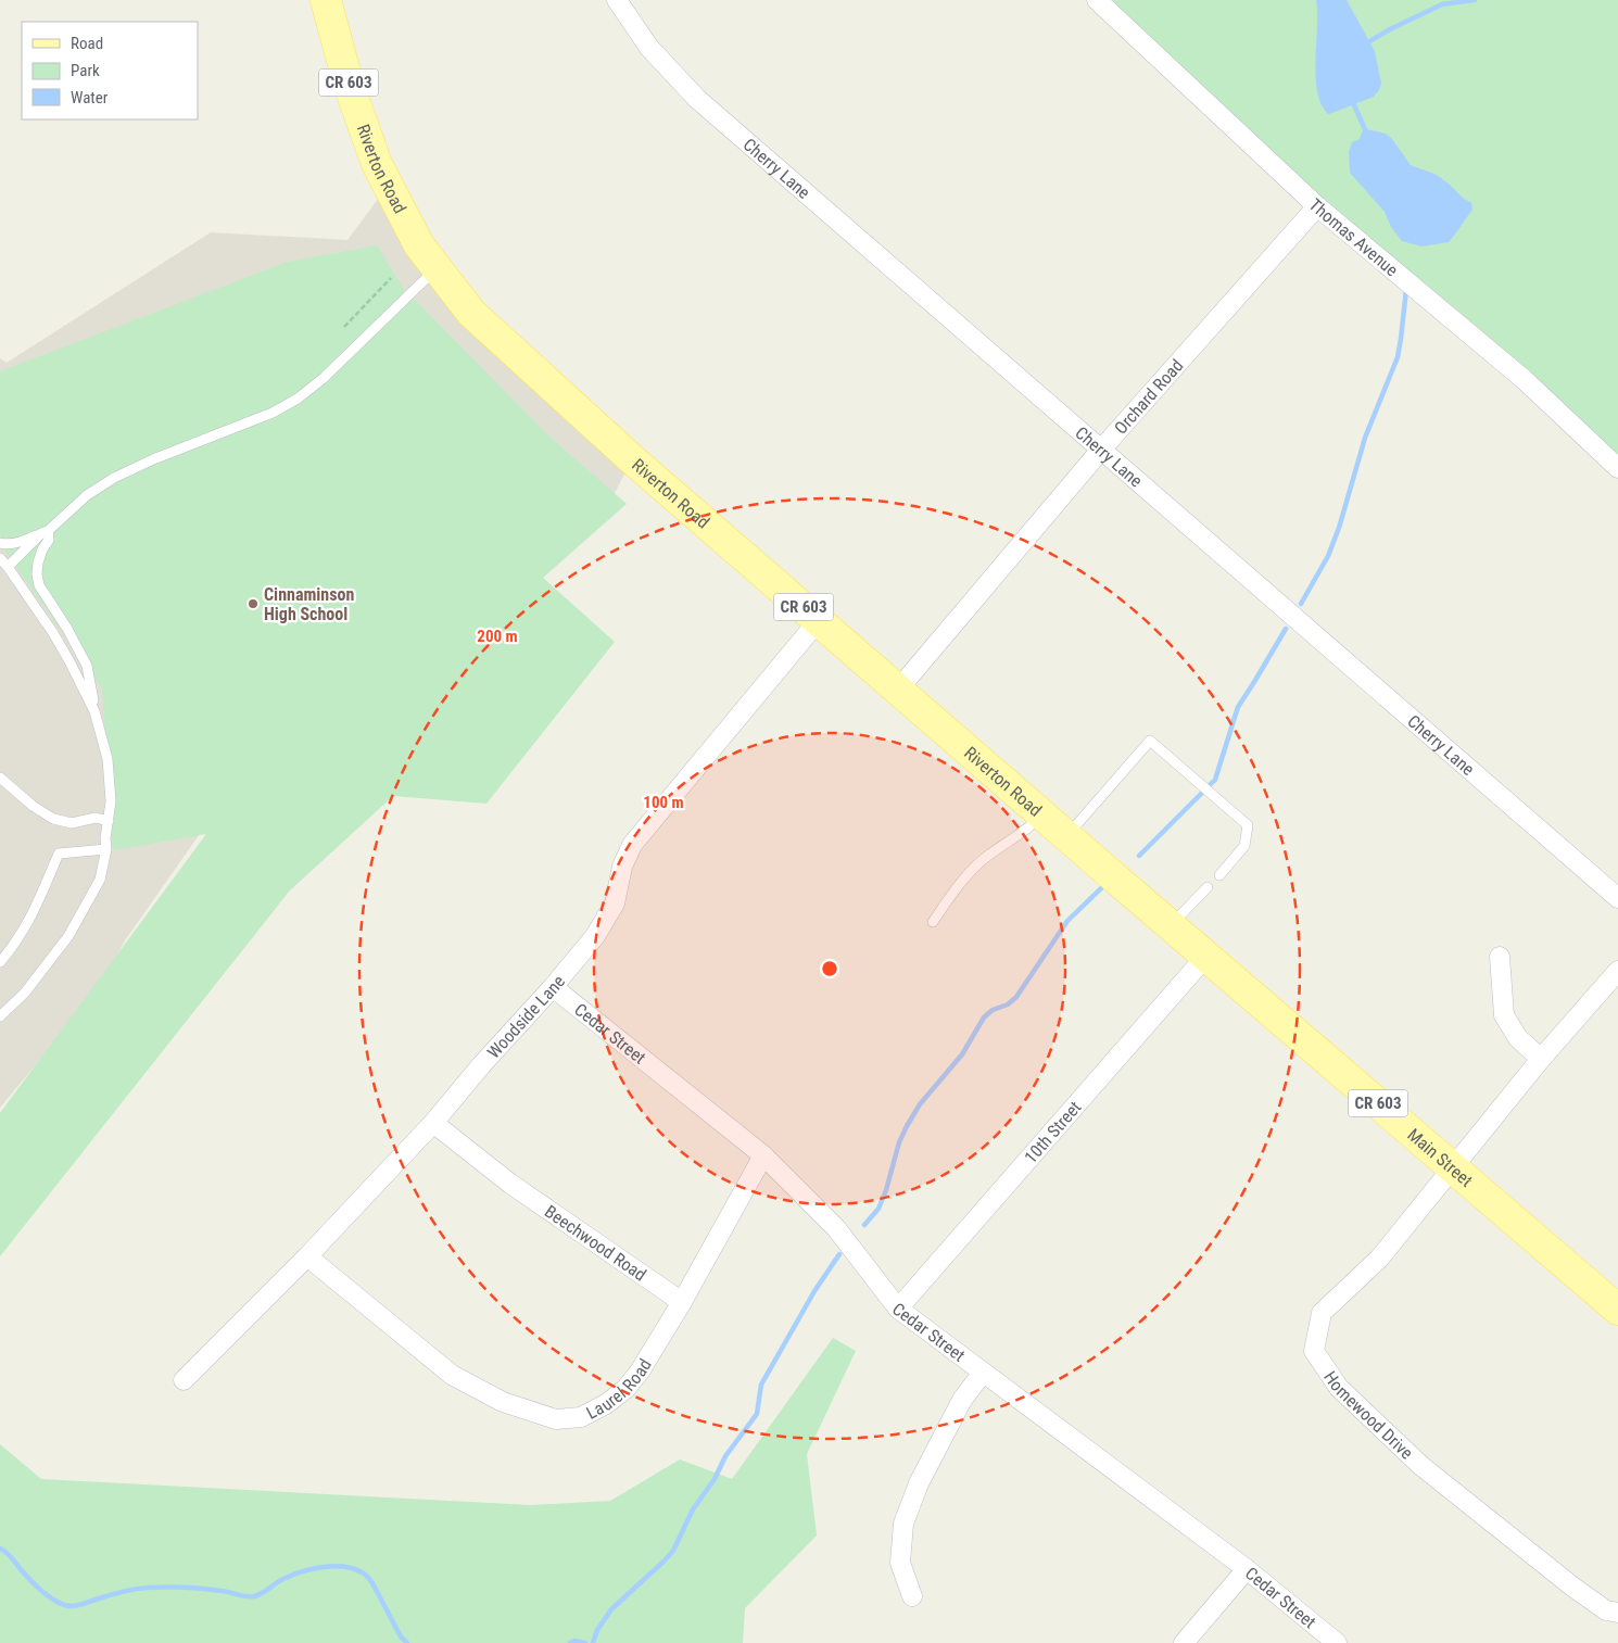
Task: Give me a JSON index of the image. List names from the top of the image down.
{
  "streets": {
    "main road": ["CR 603", "Riverton Road", "Main Street"],
    "street": [
      "Cherry Lane",
      "Thomas Avenue",
      "Orchard Road",
      "Woodside Lane",
      "Cedar Street",
      "10th Street",
      "Beechwood Road",
      "Laurel Road",
      "Homewood Drive"
    ]
  },
  "crossings": [
    ["Riverton Road", "Orchard Road"],
    ["Riverton Road", "Woodside Lane"],
    ["Riverton Road", "Main Street"],
    ["Cherry Lane", "Orchard Road"],
    ["Thomas Avenue", "Orchard Road"],
    ["Woodside Lane", "Cedar Street"],
    ["Woodside Lane", "Beechwood Road"],
    ["Woodside Lane", "Laurel Road"],
    ["Cedar Street", "10th Street"],
    ["Cedar Street", "Laurel Road"],
    ["10th Street", "Main Street"],
    ["Main Street", "Homewood Drive"],
    ["Beechwood Road", "Laurel Road"]
  ],
  "places": ["Cinnaminson High School"],
  "legend": ["Road", "Park", "Water"],
  "rings": ["200 m", "100 m"]
}
